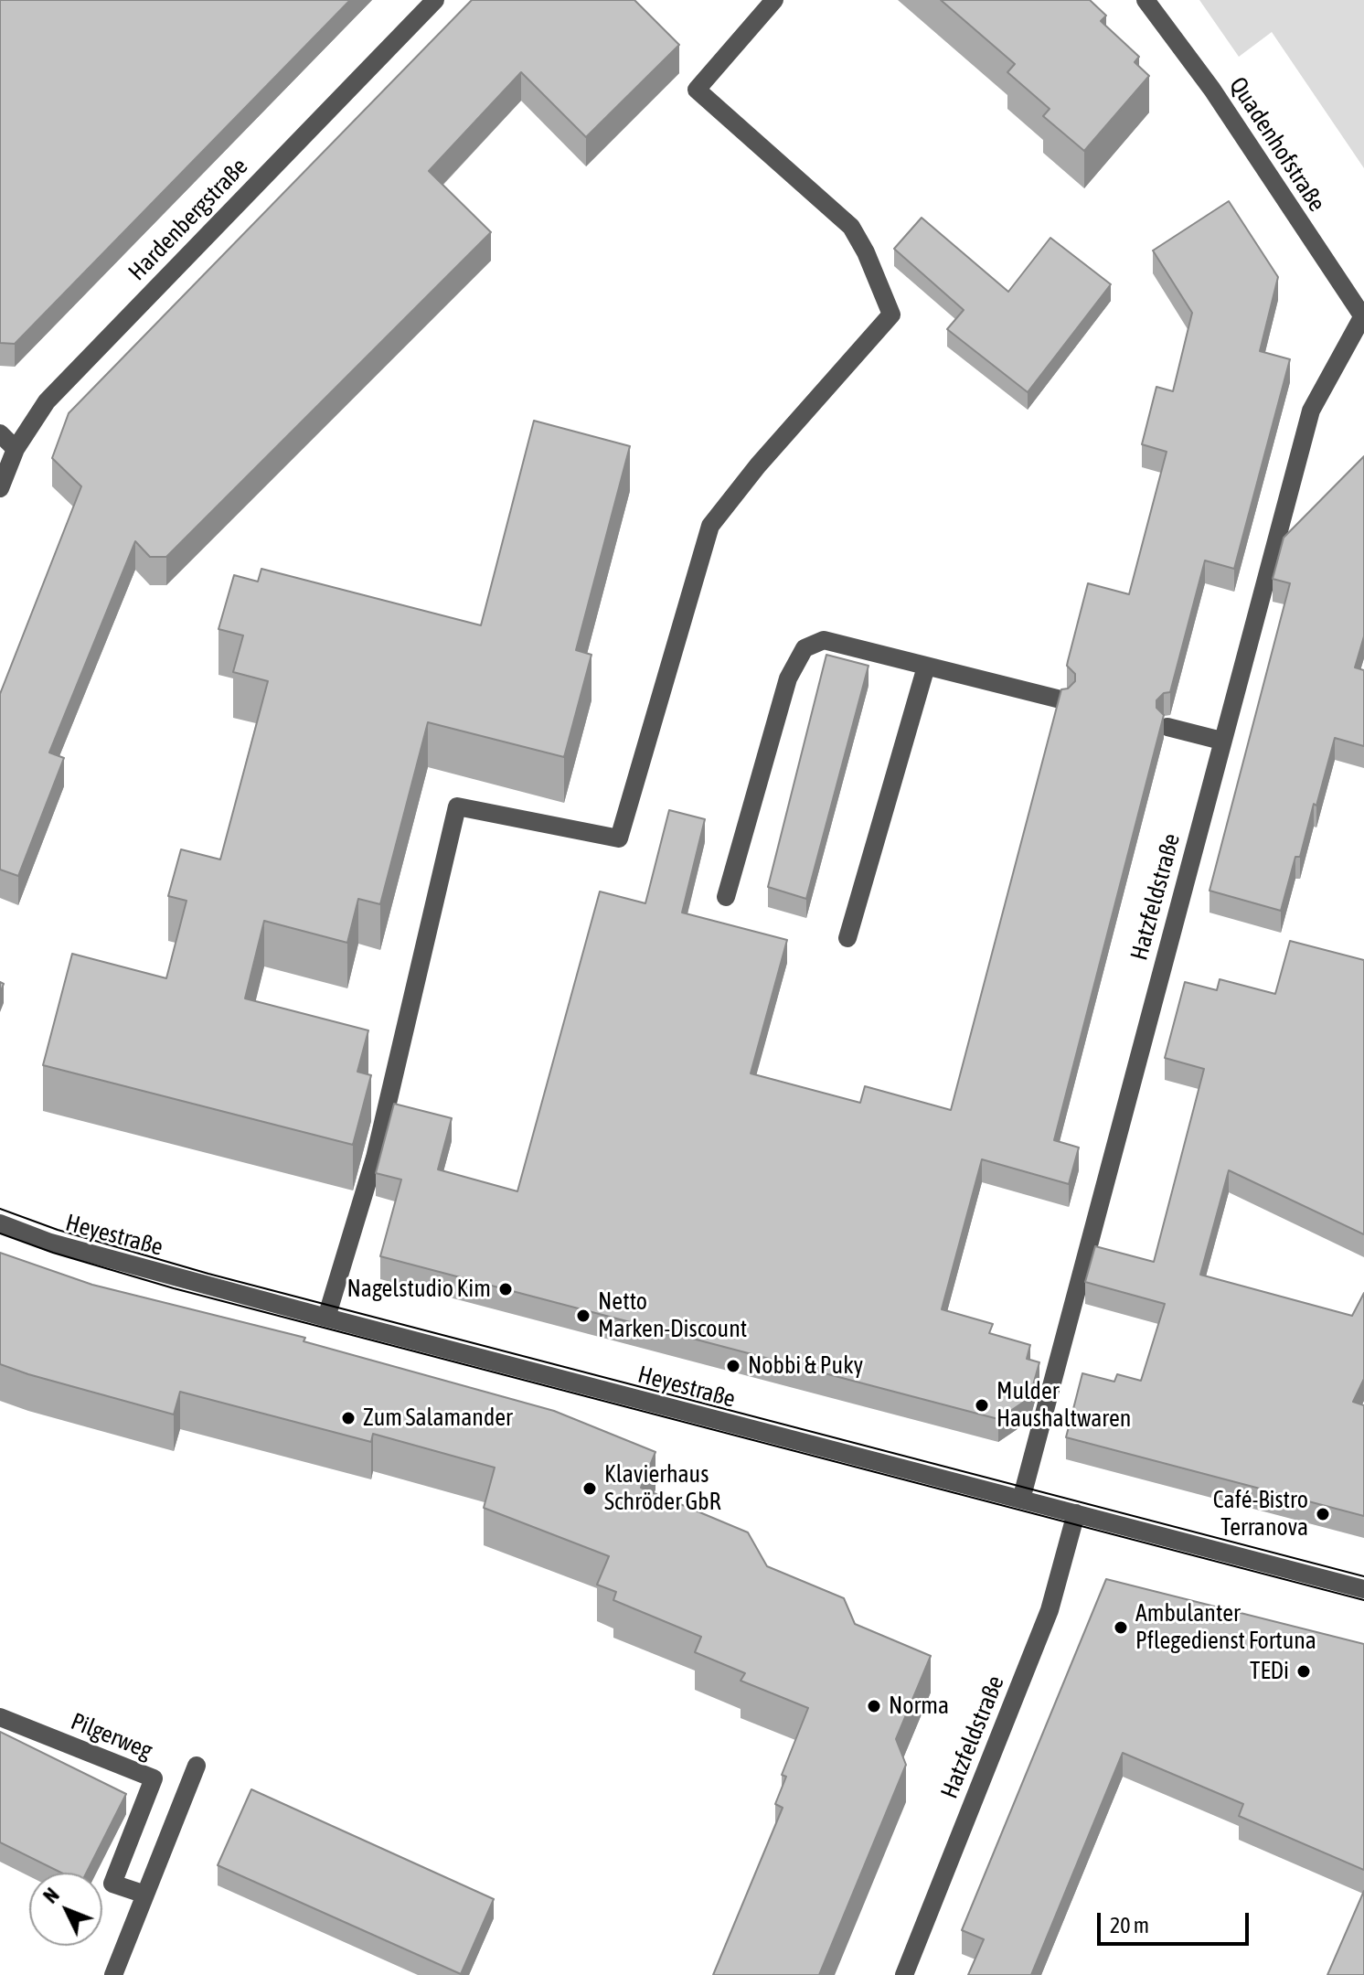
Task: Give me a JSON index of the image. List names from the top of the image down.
{
  "streets": {
    "street": [
      "Quadenhofstraße",
      "Hardenbergstraße",
      "Hatzfeldstraße",
      "Heyestraße",
      "Pilgerweg"
    ]
  },
  "crossings": [
    ["Quadenhofstraße", "Hatzfeldstraße"],
    ["Hatzfeldstraße", "Heyestraße"]
  ],
  "places": [
    "Nagelstudio Kim",
    "Netto Marken-Discount",
    "Nobbi & Puky",
    "Mulder Haushaltwaren",
    "Zum Salamander",
    "Klavierhaus Schröder GbR",
    "Café-Bistro Terranova",
    "Ambulanter Pflegedienst Fortuna",
    "TEDi",
    "Norma"
  ],
  "scale_bar": "20 m",
  "north": "top left"
}
